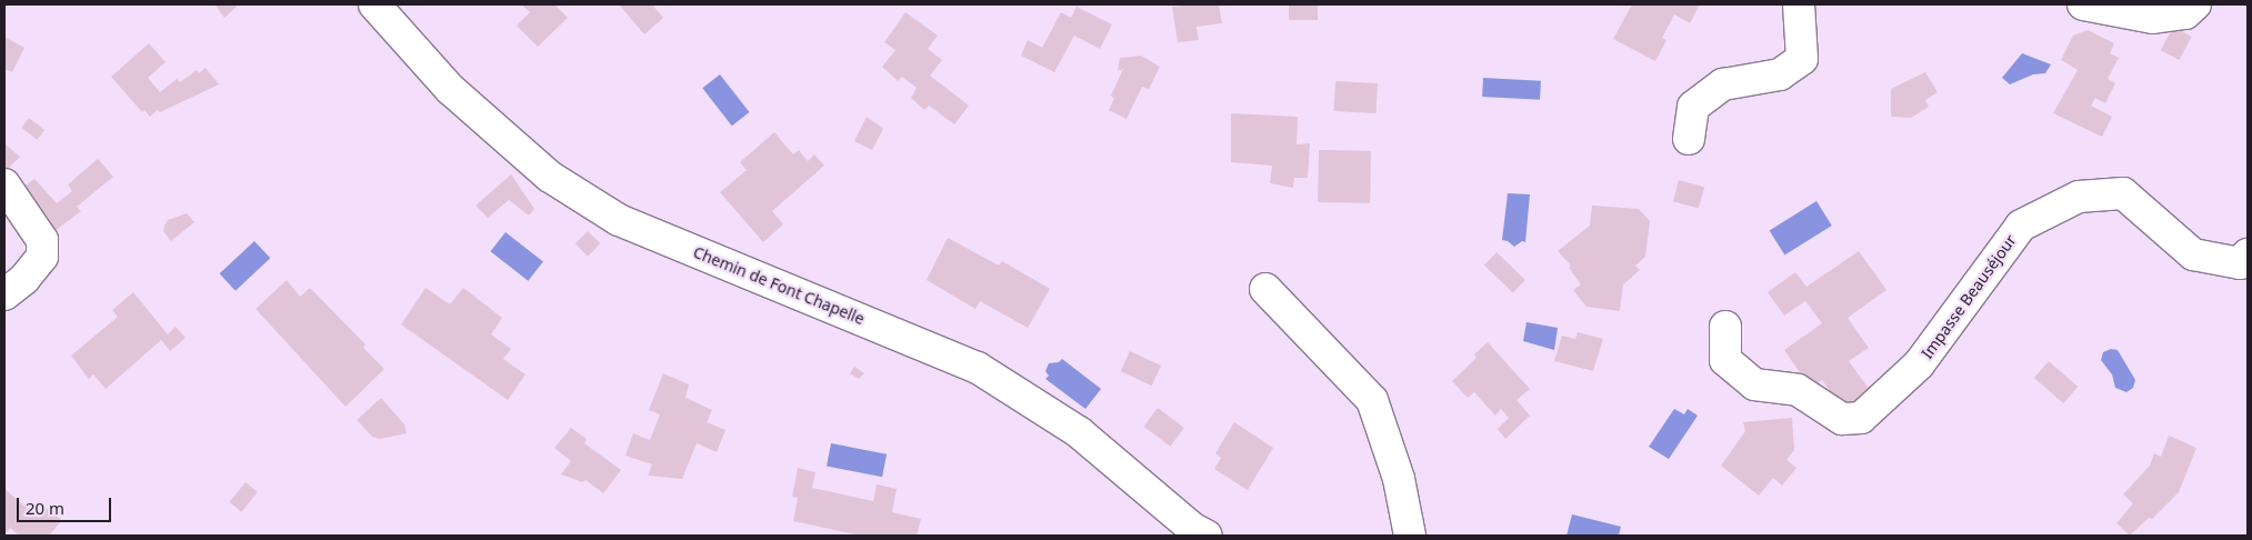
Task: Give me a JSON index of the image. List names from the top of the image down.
{
  "streets": {
    "street": ["Chemin de Font Chapelle", "Impasse Beauséjour"]
  },
  "scale_bar": "20 m"
}
